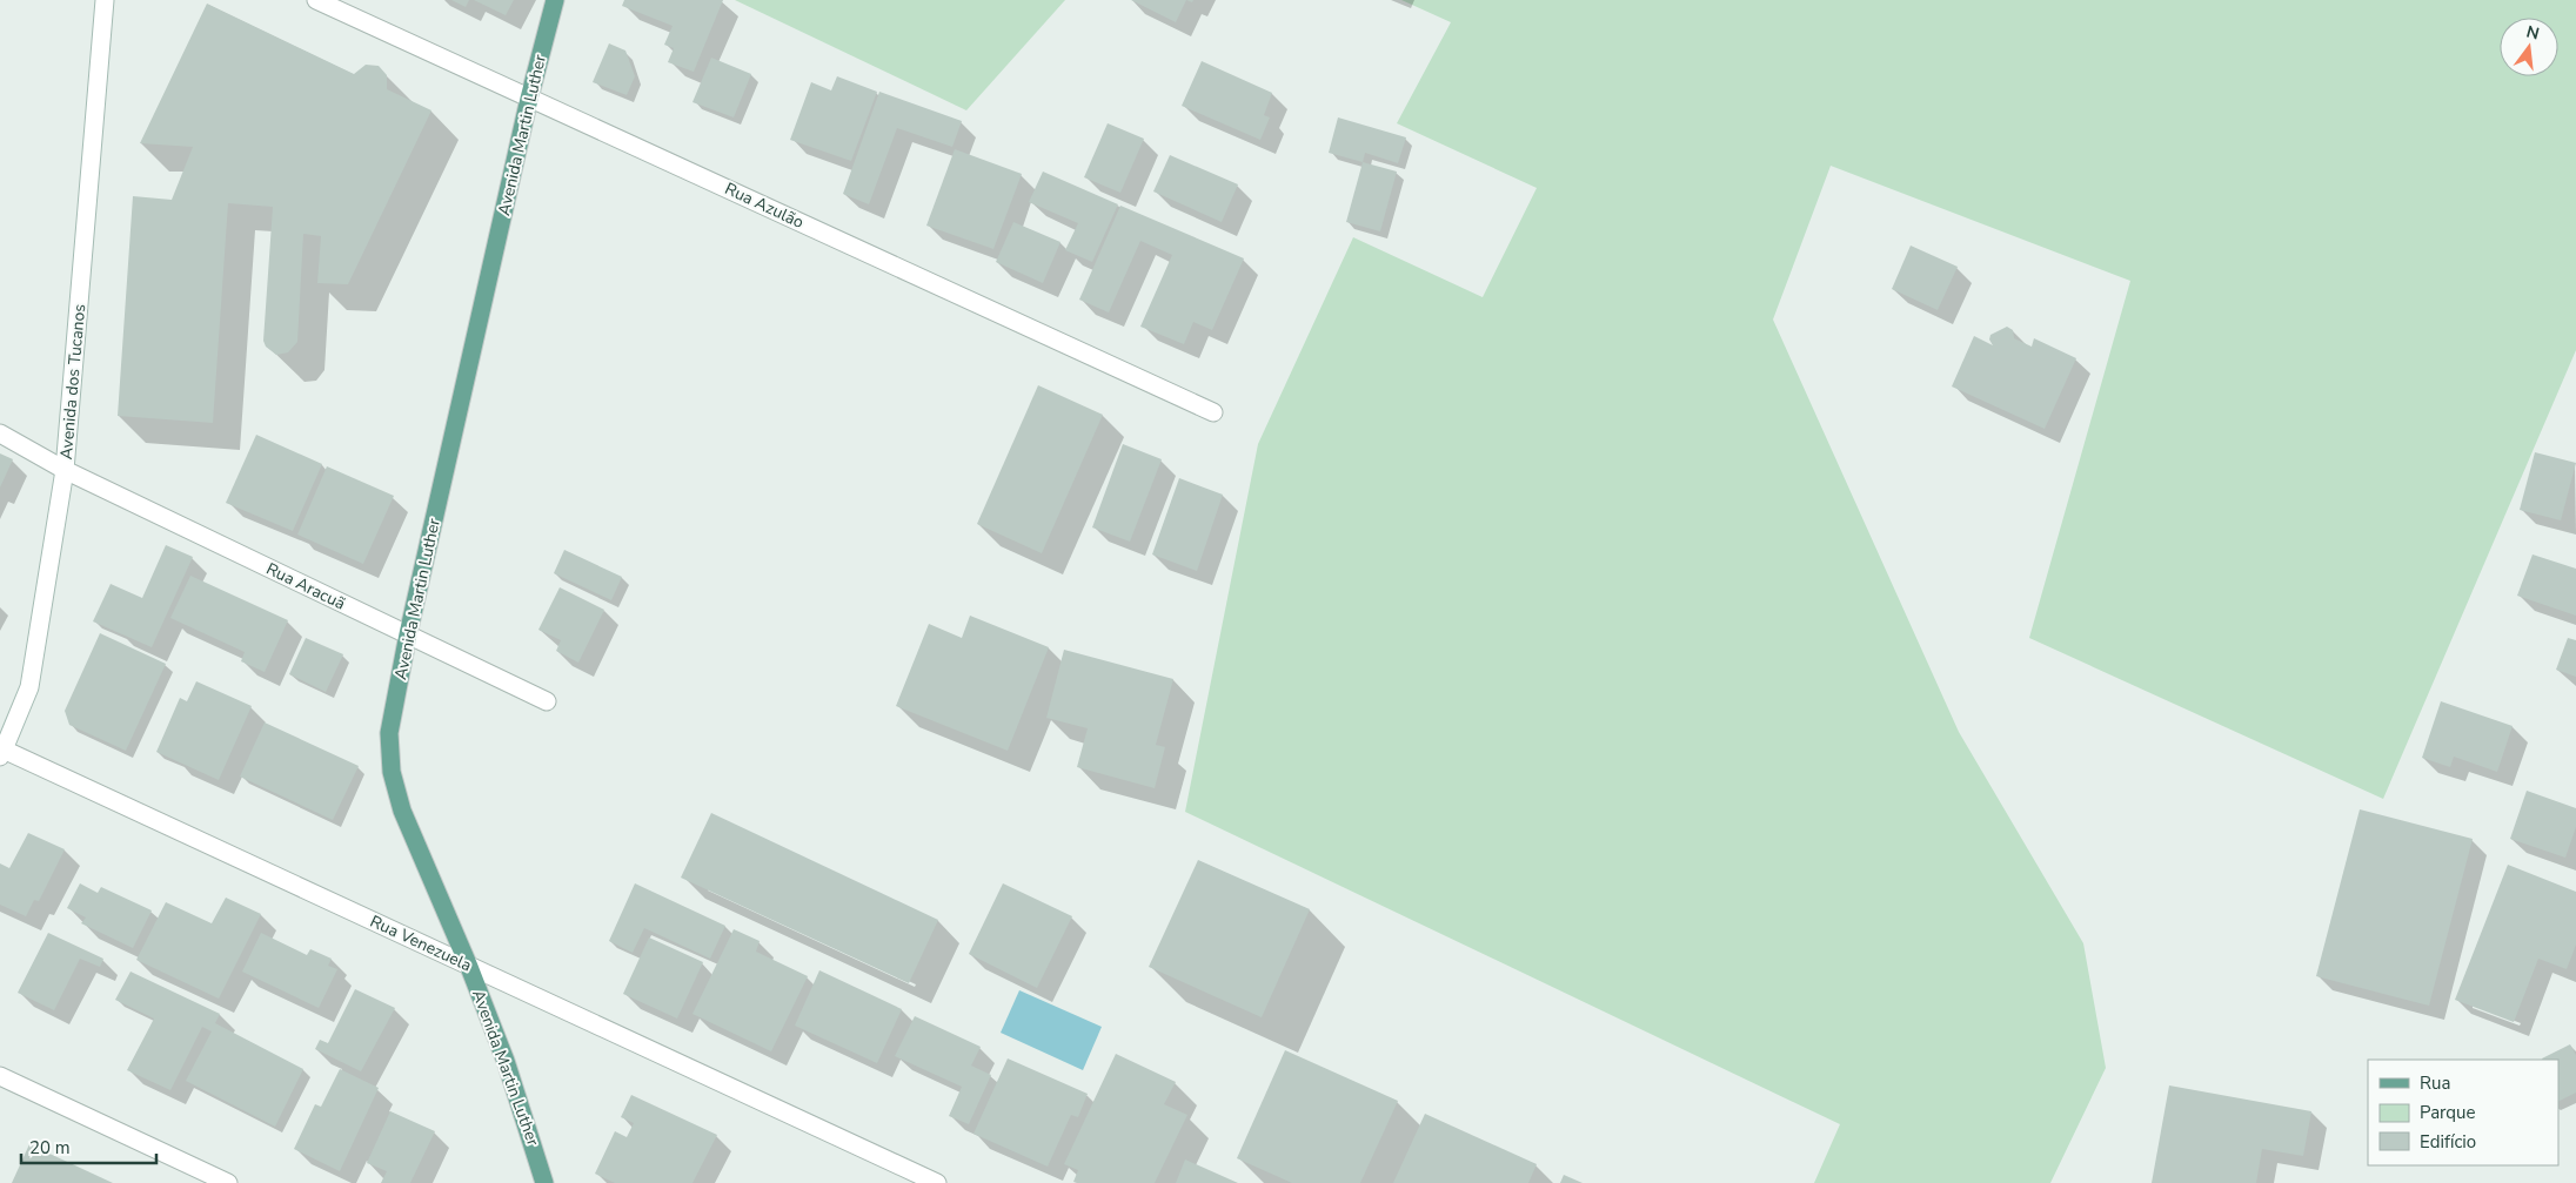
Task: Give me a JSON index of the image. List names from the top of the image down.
{
  "streets": {
    "main road": ["Avenida Martin Luther"],
    "street": [
      "Rua Azulão",
      "Avenida dos Tucanos",
      "Rua Aracuã",
      "Rua Venezuela"
    ]
  },
  "crossings": [
    ["Avenida Martin Luther", "Rua Azulão"],
    ["Avenida Martin Luther", "Rua Aracuã"],
    ["Avenida Martin Luther", "Rua Venezuela"],
    ["Avenida dos Tucanos", "Rua Aracuã"],
    ["Avenida dos Tucanos", "Rua Venezuela"]
  ],
  "legend": ["Rua", "Parque", "Edifício"],
  "scale_bar": "20 m",
  "north": "top"
}
